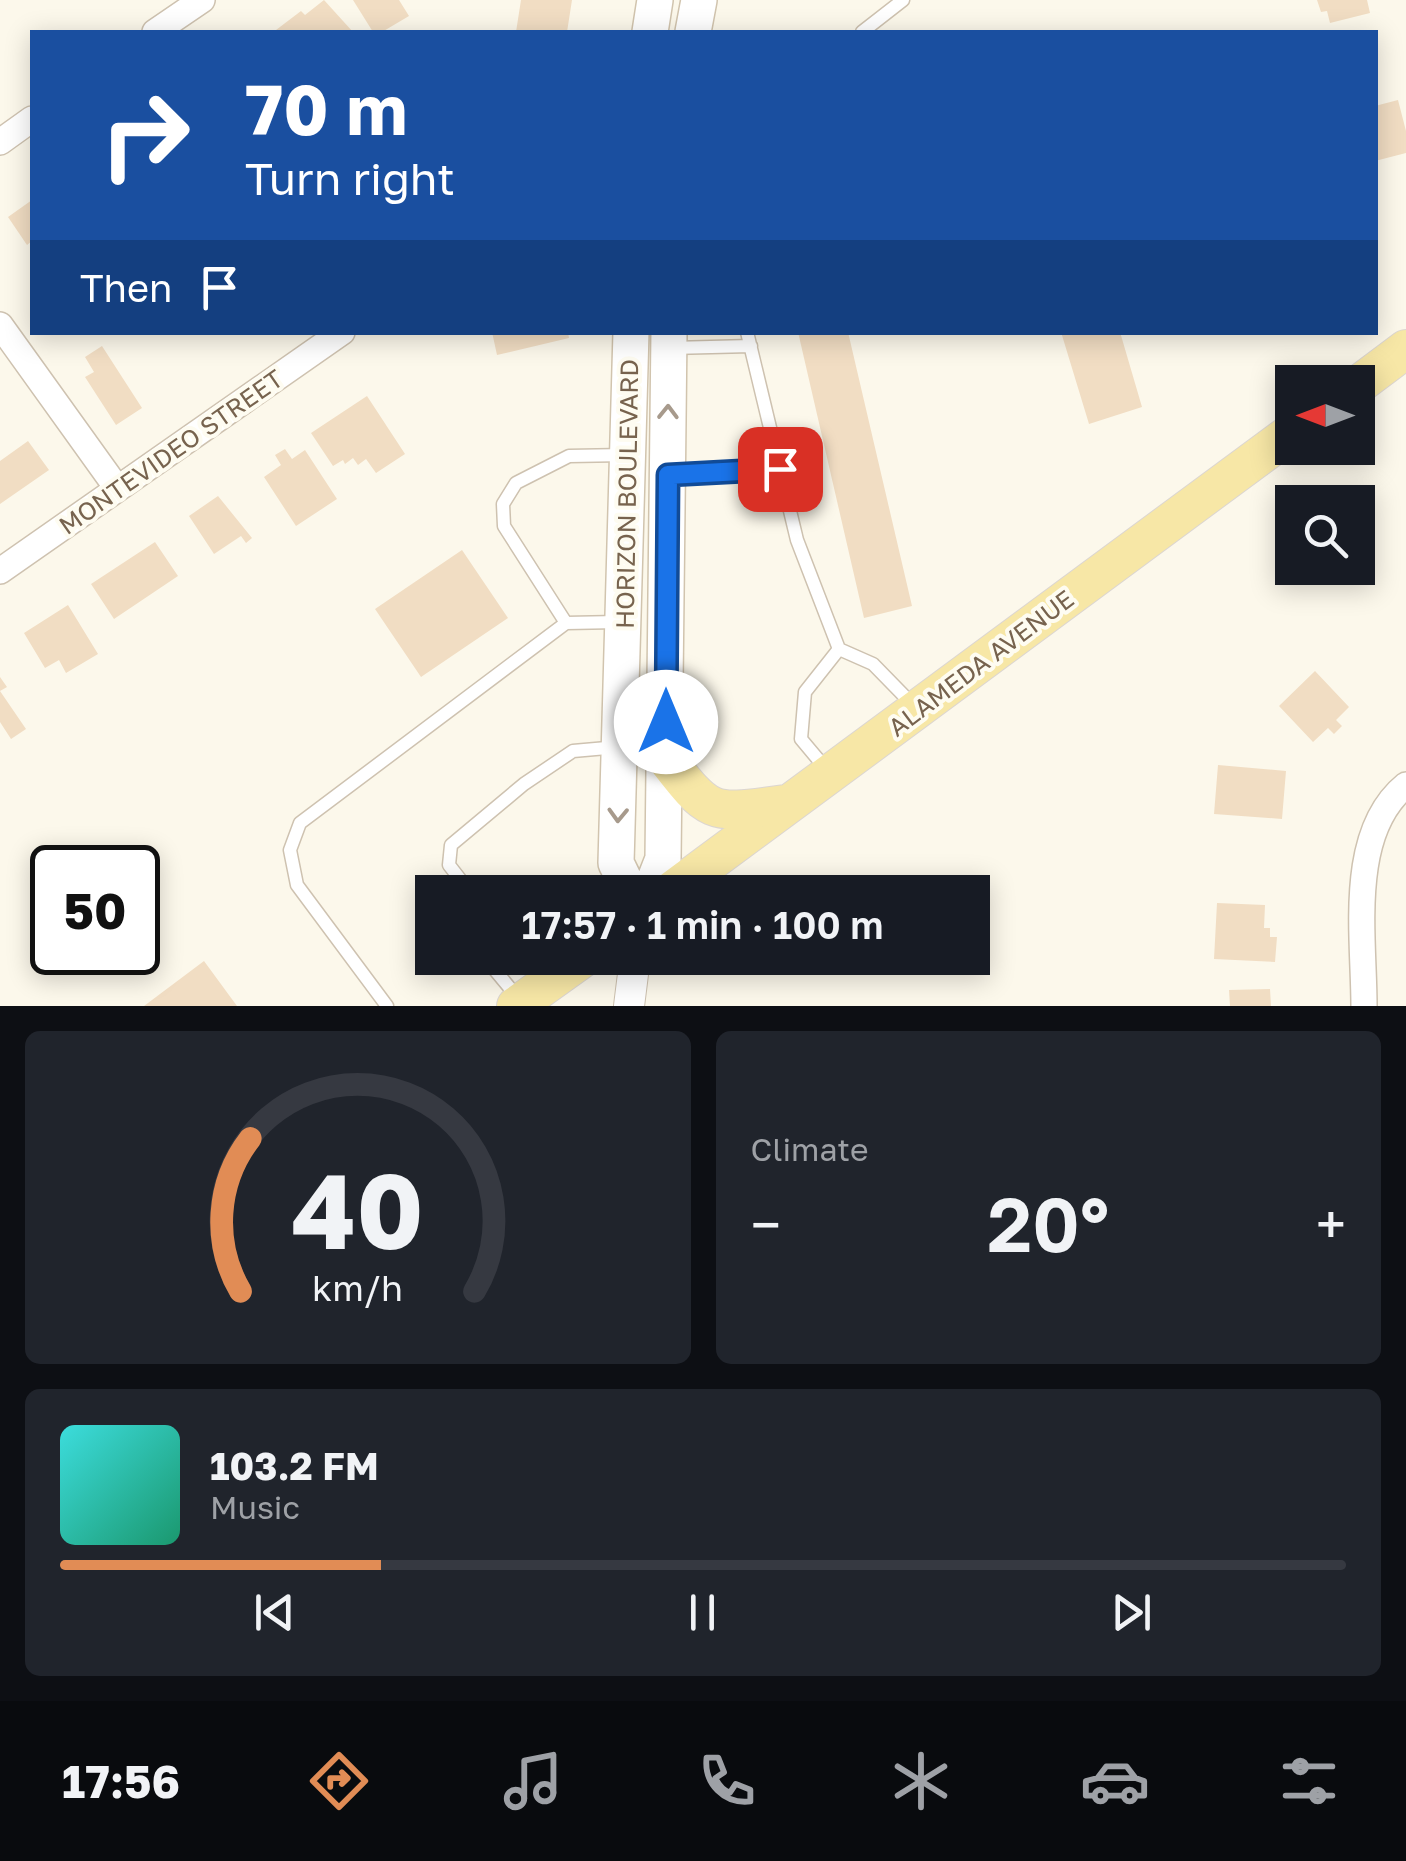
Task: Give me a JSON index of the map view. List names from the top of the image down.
{
  "streets": {
    "main road": ["HORIZON BOULEVARD", "ALAMEDA AVENUE"],
    "street": ["MONTEVIDEO STREET"]
  },
  "north": "left",
  "page": {
    "turn": ["70 m", "Turn right"],
    "then": "Then",
    "limit": "50",
    "trip": "17:57 · 1 min · 100 m",
    "tile": "Climate",
    "heat": ["−", "20°", "+"],
    "song": ["103.2 FM", "Music"],
    "tabs": "17:56",
    "gauge": ["40", "km/h"]
  }
}
